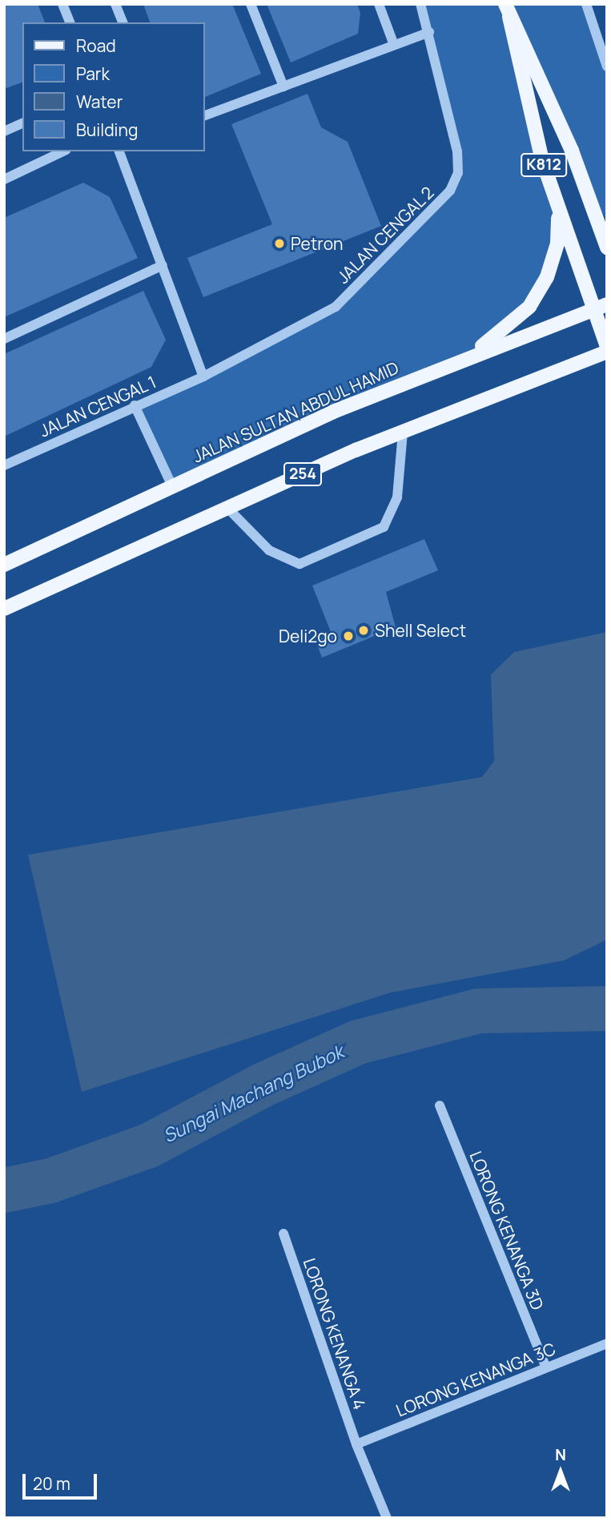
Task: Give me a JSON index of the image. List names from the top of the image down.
{
  "streets": {
    "main road": ["K812", "JALAN SULTAN ABDUL HAMID", "254"],
    "street": [
      "JALAN CENGAL 2",
      "JALAN CENGAL 1",
      "LORONG KENANGA 3D",
      "LORONG KENANGA 4",
      "LORONG KENANGA 3C"
    ]
  },
  "crossings": [
    ["K812", "JALAN SULTAN ABDUL HAMID"],
    ["JALAN CENGAL 2", "JALAN CENGAL 1"],
    ["LORONG KENANGA 3D", "LORONG KENANGA 3C"],
    ["LORONG KENANGA 4", "LORONG KENANGA 3C"]
  ],
  "water": ["Sungai Machang Bubok"],
  "places": ["Petron", "Shell Select", "Deli2go"],
  "legend": [
    "Road",
    "Park",
    "Water",
    "Building"
  ],
  "scale_bar": "20 m",
  "north": "top"
}
